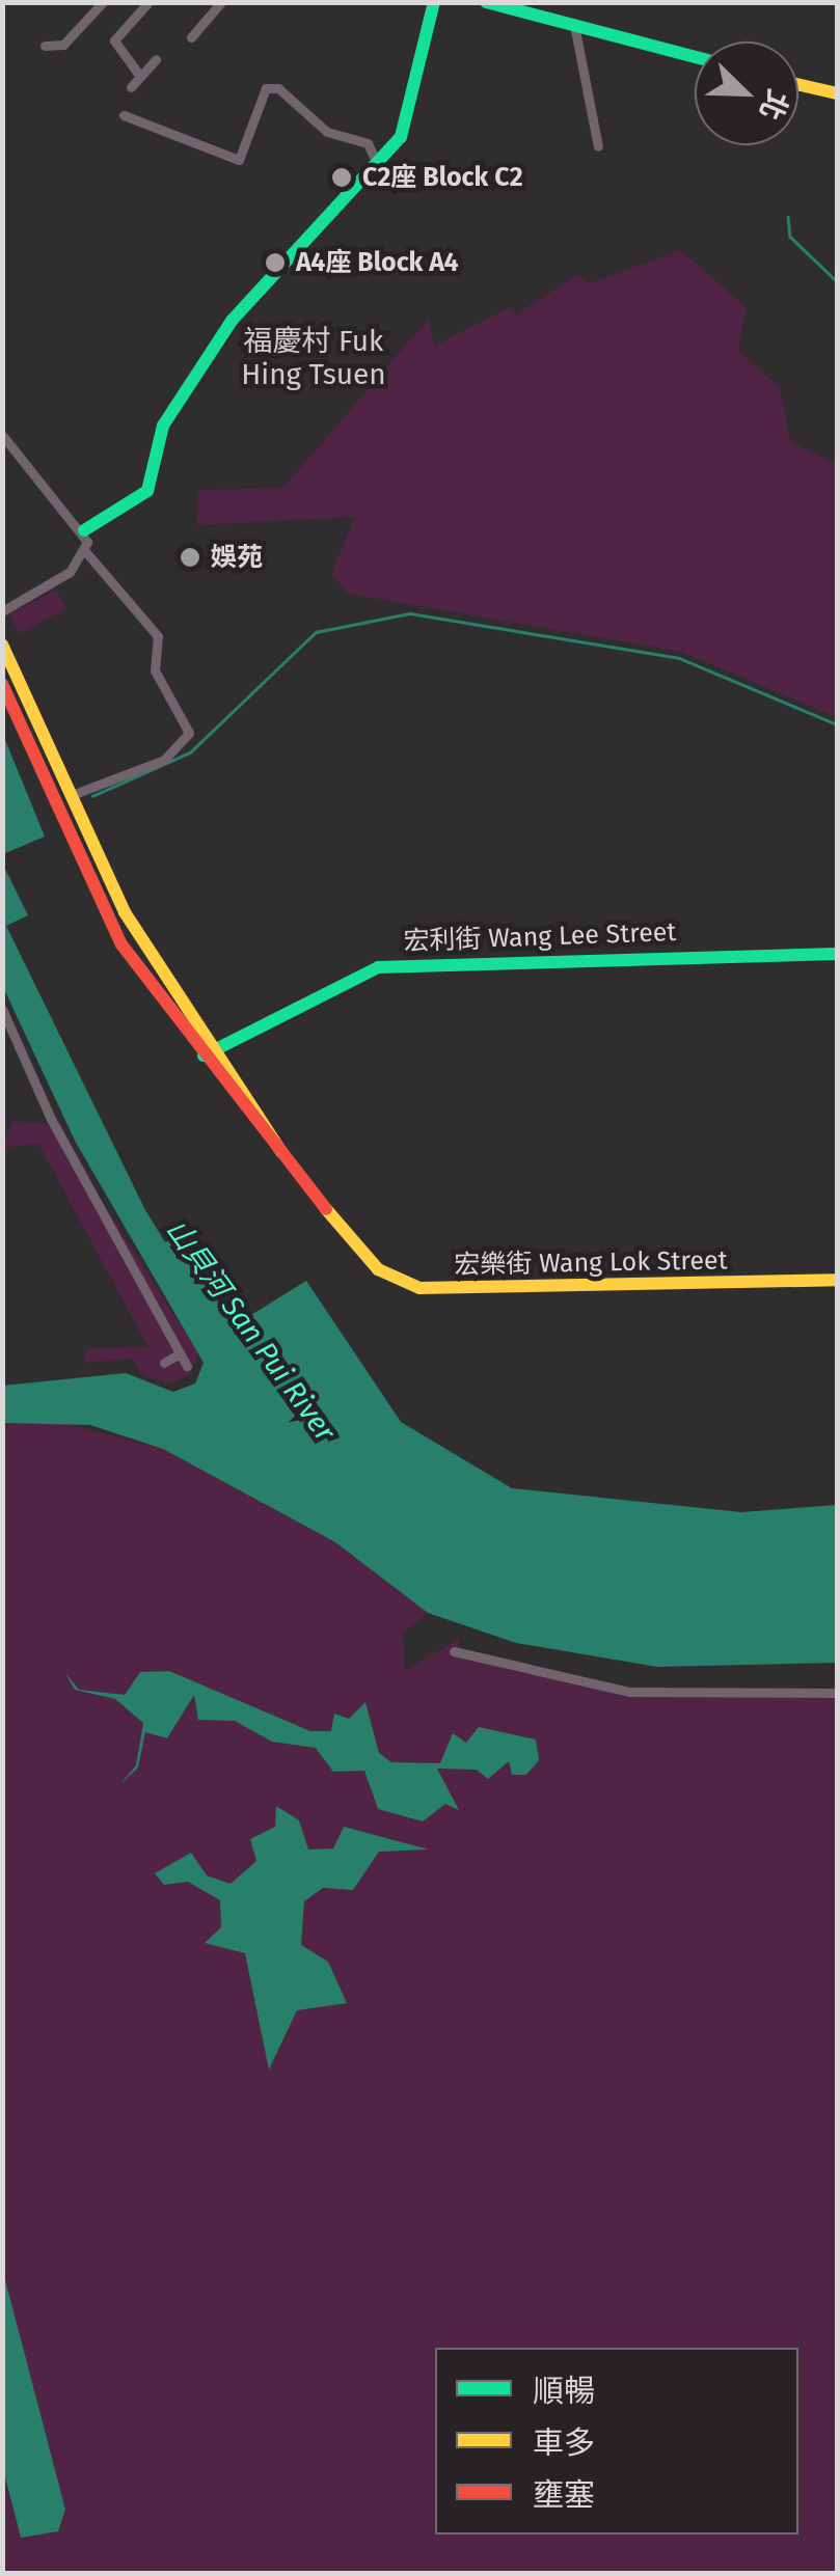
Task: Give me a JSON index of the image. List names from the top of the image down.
{
  "streets": {
    "street": ["宏利街 Wang Lee Street", "宏樂街 Wang Lok Street"]
  },
  "crossings": [
    ["宏利街 Wang Lee Street", "宏樂街 Wang Lok Street"]
  ],
  "districts": ["福慶村 Fuk Hing Tsuen"],
  "water": ["山貝河 San Pui River"],
  "places": ["C2座 Block C2", "A4座 Block A4", "娛苑"],
  "legend": ["順暢", "車多", "壅塞"],
  "north": "bottom right"
}
